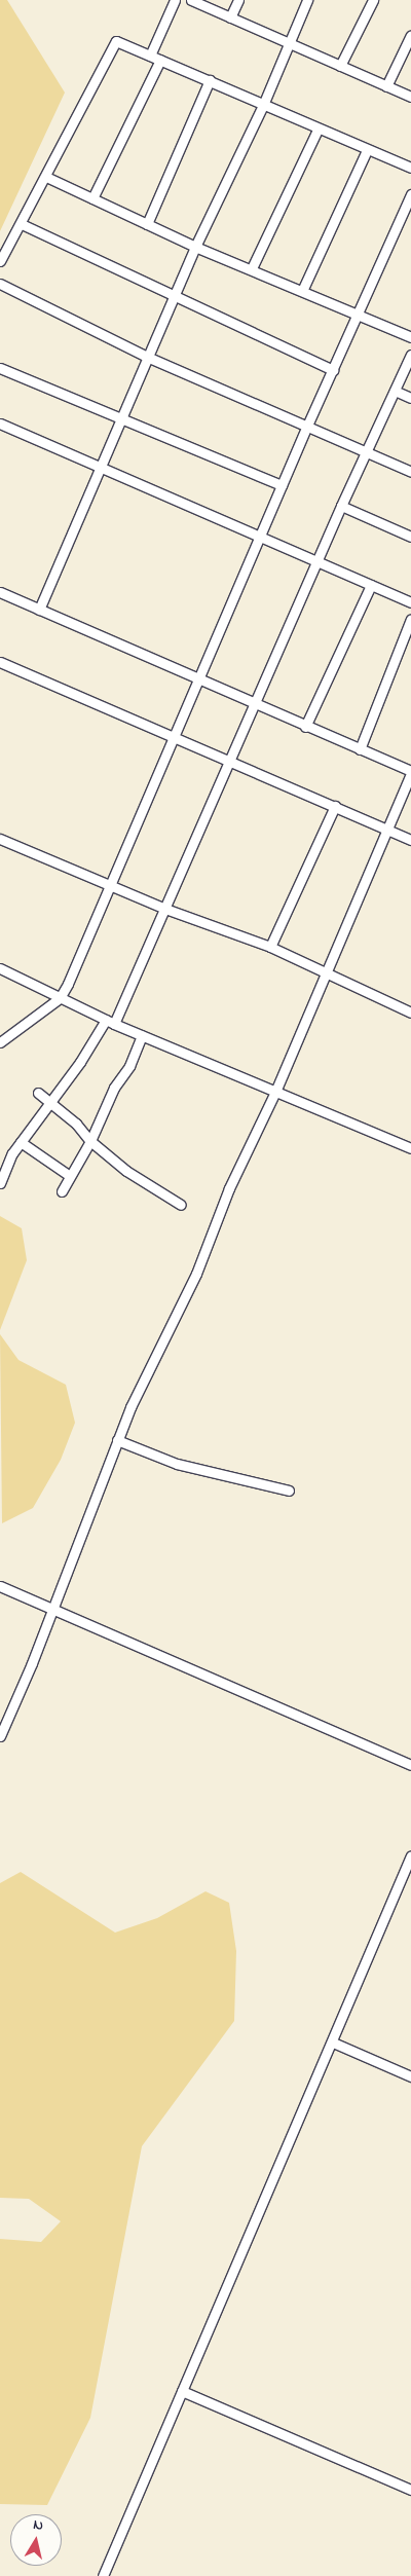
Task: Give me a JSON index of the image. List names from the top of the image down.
{
  "north": "top"
}
